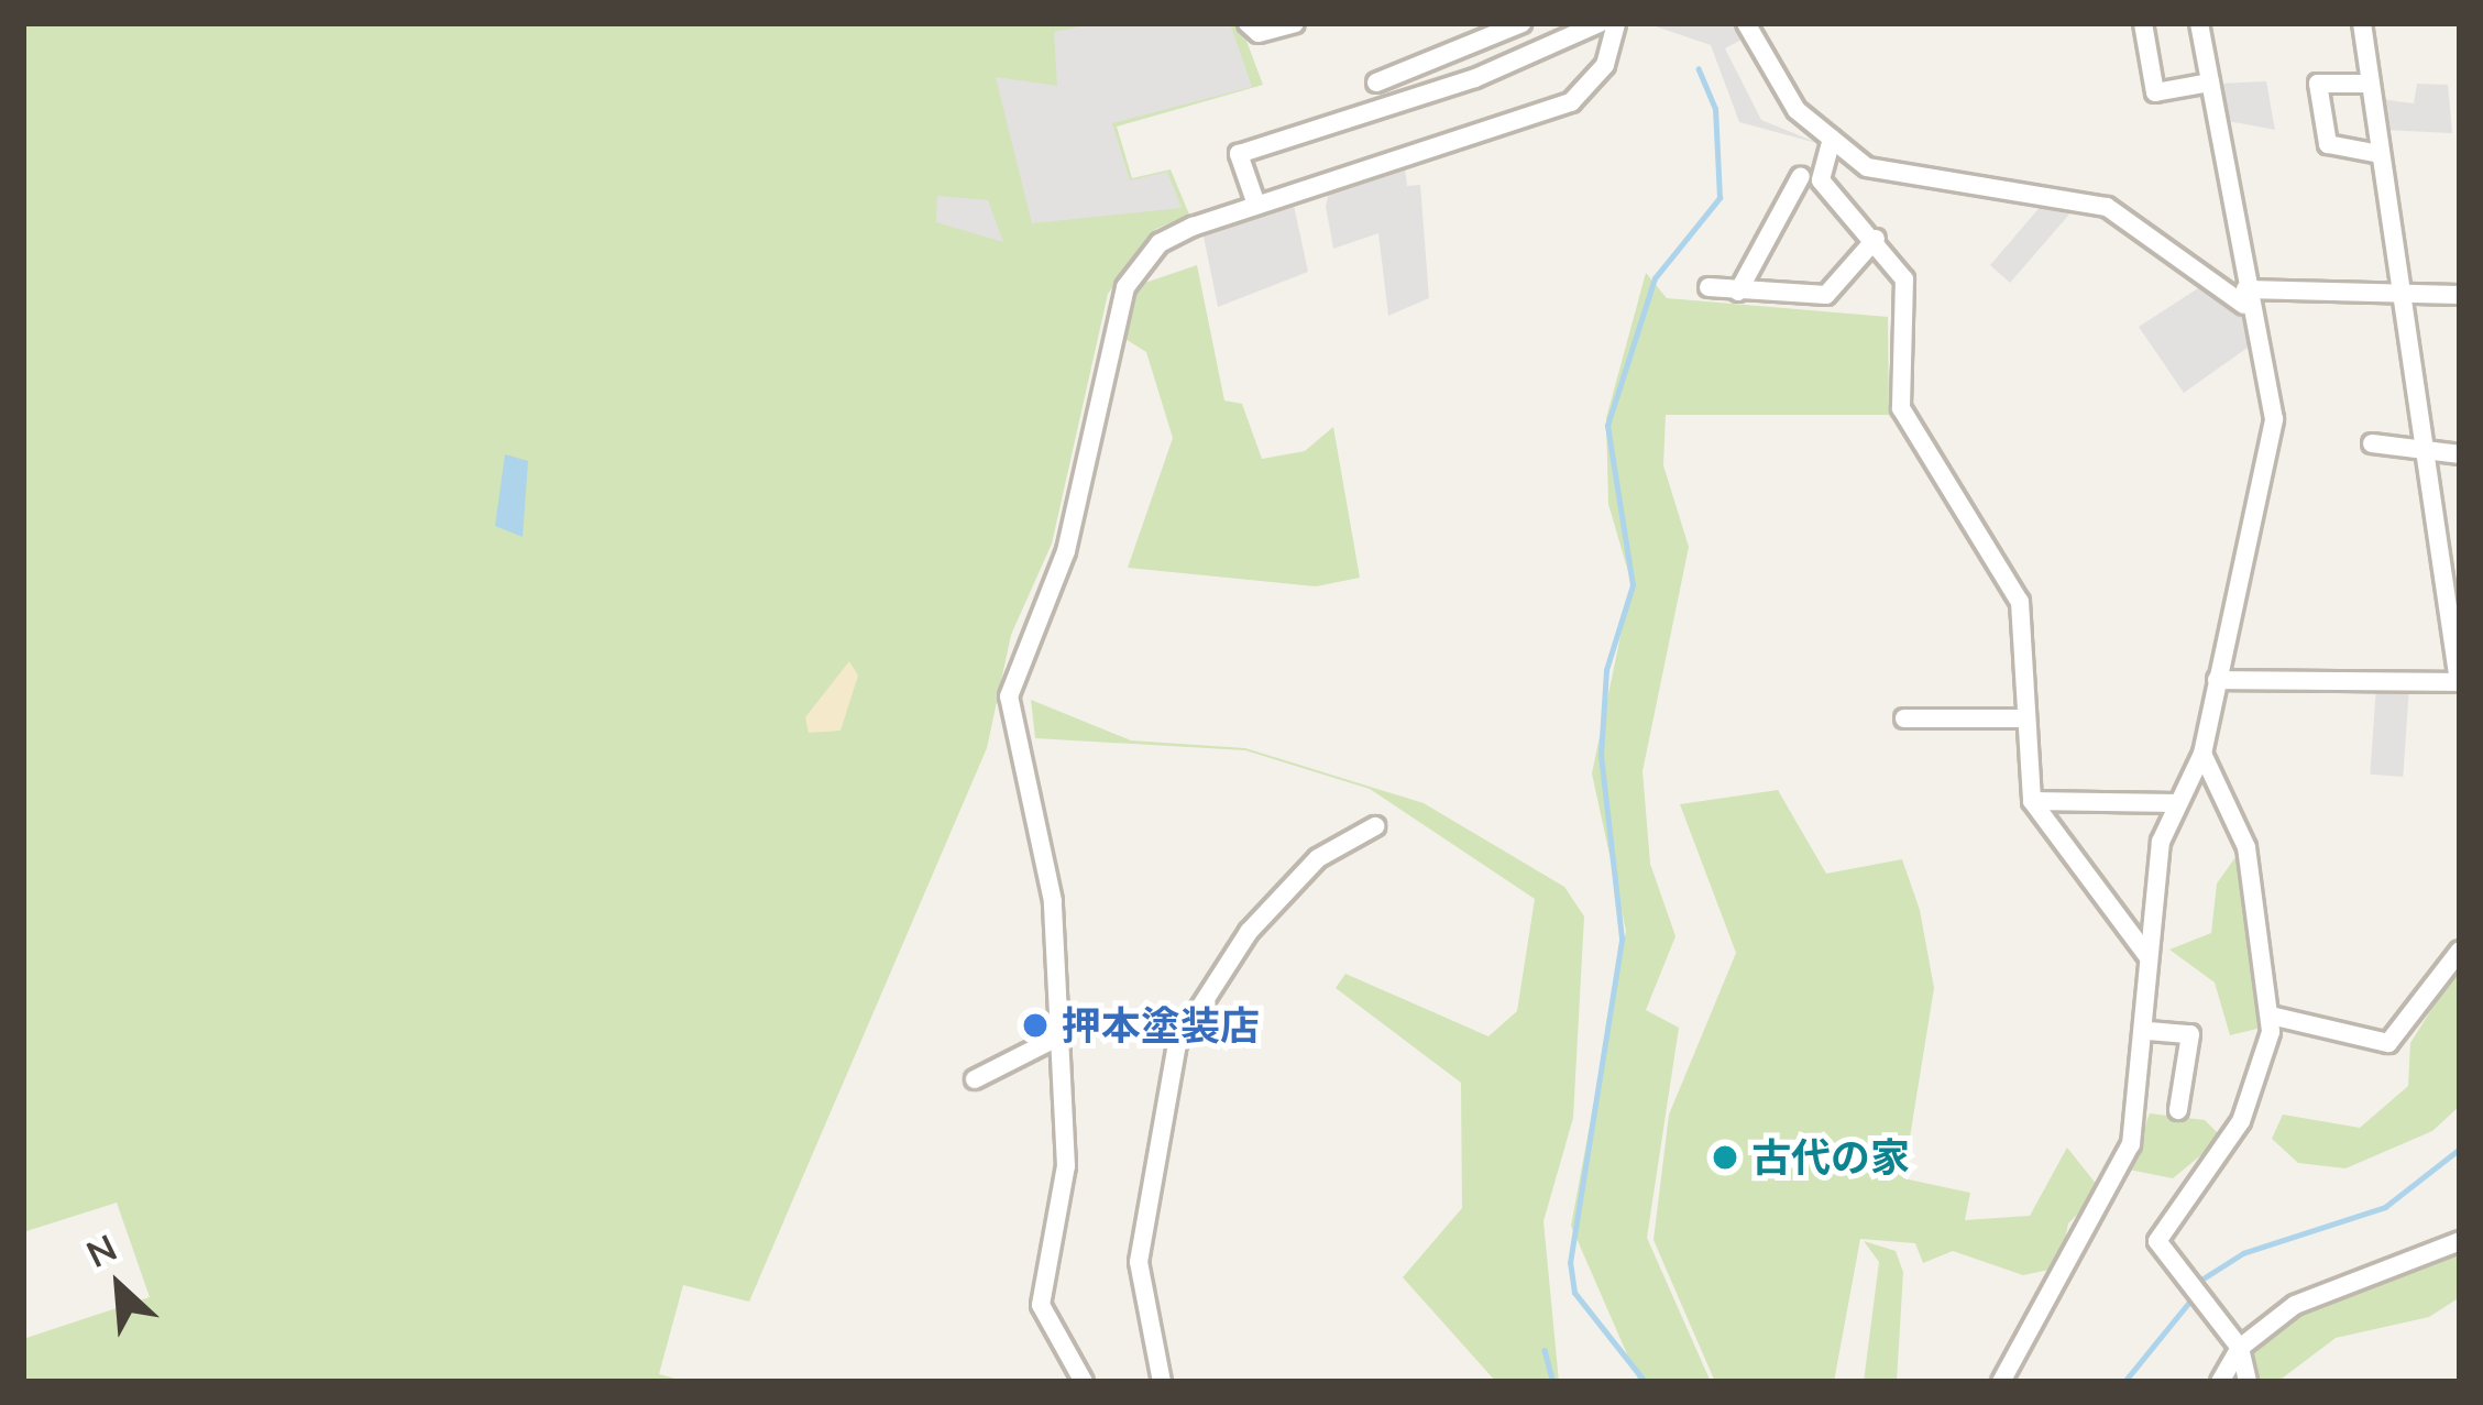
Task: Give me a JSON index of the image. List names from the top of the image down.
{
  "places": ["押本塗装店", "古代の家"],
  "north": "top left"
}
